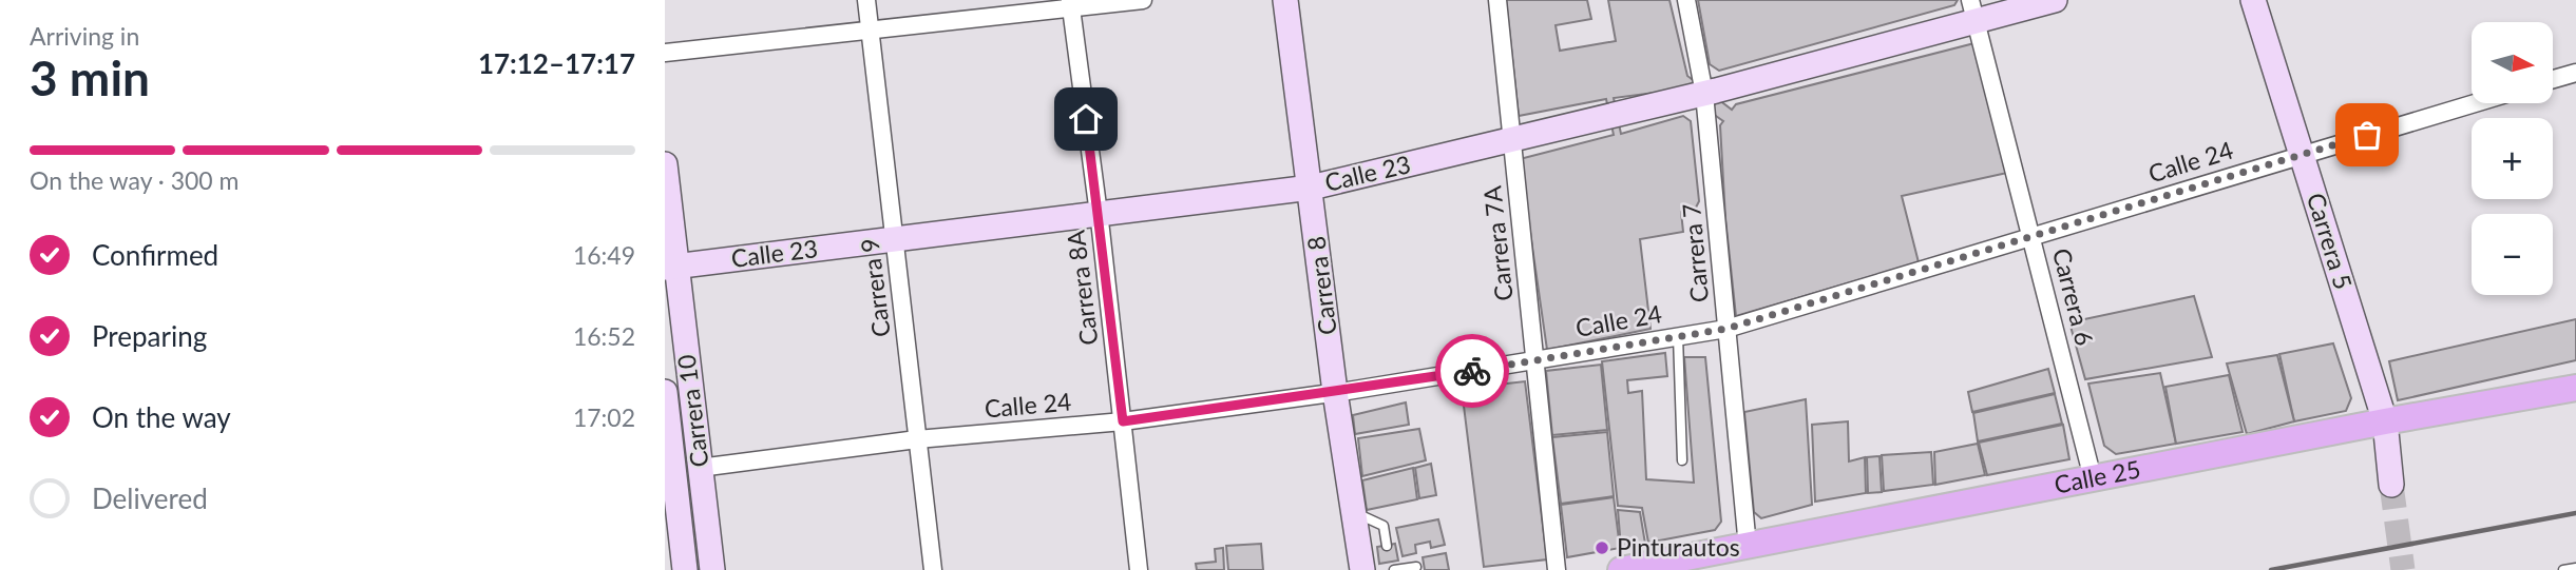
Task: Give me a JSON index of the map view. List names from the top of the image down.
{
  "streets": {
    "main road": [
      "Calle 23",
      "Carrera 5",
      "Carrera 8",
      "Carrera 10",
      "Calle 25"
    ],
    "street": [
      "Calle 24",
      "Carrera 7A",
      "Carrera 7",
      "Carrera 9",
      "Carrera 8A",
      "Carrera 6"
    ]
  },
  "crossings": [
    ["Calle 24", "Carrera 5"],
    ["Calle 24", "Carrera 7A"],
    ["Calle 24", "Carrera 7"],
    ["Calle 24", "Carrera 8"],
    ["Calle 24", "Carrera 9"],
    ["Calle 24", "Carrera 8A"],
    ["Calle 24", "Carrera 6"],
    ["Calle 24", "Carrera 10"],
    ["Calle 23", "Carrera 7A"],
    ["Calle 23", "Carrera 7"],
    ["Calle 23", "Carrera 8"],
    ["Calle 23", "Carrera 9"],
    ["Calle 23", "Carrera 8A"],
    ["Calle 23", "Carrera 6"],
    ["Calle 23", "Carrera 10"],
    ["Carrera 5", "Calle 25"],
    ["Carrera 7", "Calle 25"],
    ["Carrera 6", "Calle 25"]
  ],
  "places": ["Pinturautos"],
  "north": "right",
  "page": {
    "heading": ["3 min", "Arriving in", "17:12–17:17"],
    "map_buttons": ["+", "−"],
    "bar": "On the way · 300 m",
    "list": [
      ["Confirmed", "16:49"],
      ["Preparing", "16:52"],
      ["On the way", "17:02"],
      "Delivered"
    ]
  }
}
